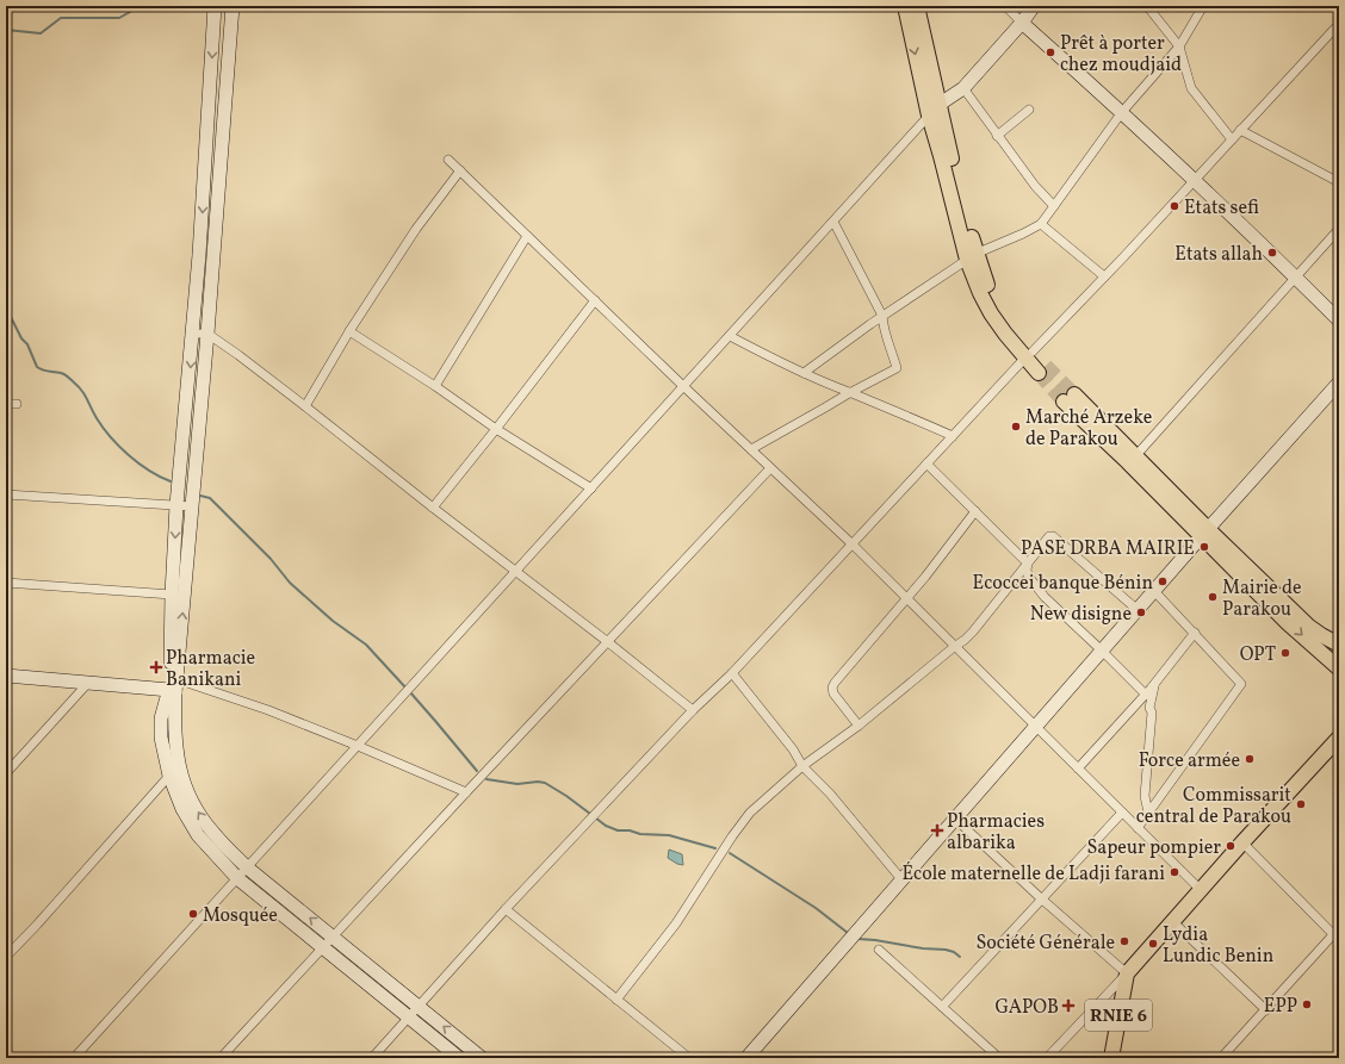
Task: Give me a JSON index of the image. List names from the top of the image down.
{
  "streets": {
    "main road": ["RNIE 6"]
  },
  "places": {
    "other": [
      "Prêt à porter chez moudjaid",
      "Etats sefi",
      "Etats allah",
      "Marché Arzeke de Parakou",
      "PASE DRBA MAIRIE",
      "Ecoccei banque Bénin",
      "Mairie de Parakou",
      "New disigne",
      "OPT",
      "Force armée",
      "Commissarit central de Parakou",
      "Sapeur pompier",
      "École maternelle de Ladji farani",
      "Mosquée",
      "Société Générale",
      "Lydia Lundic Benin",
      "EPP"
    ],
    "health": ["Pharmacie Banikani", "Pharmacies albarika", "GAPOB"]
  }
}
